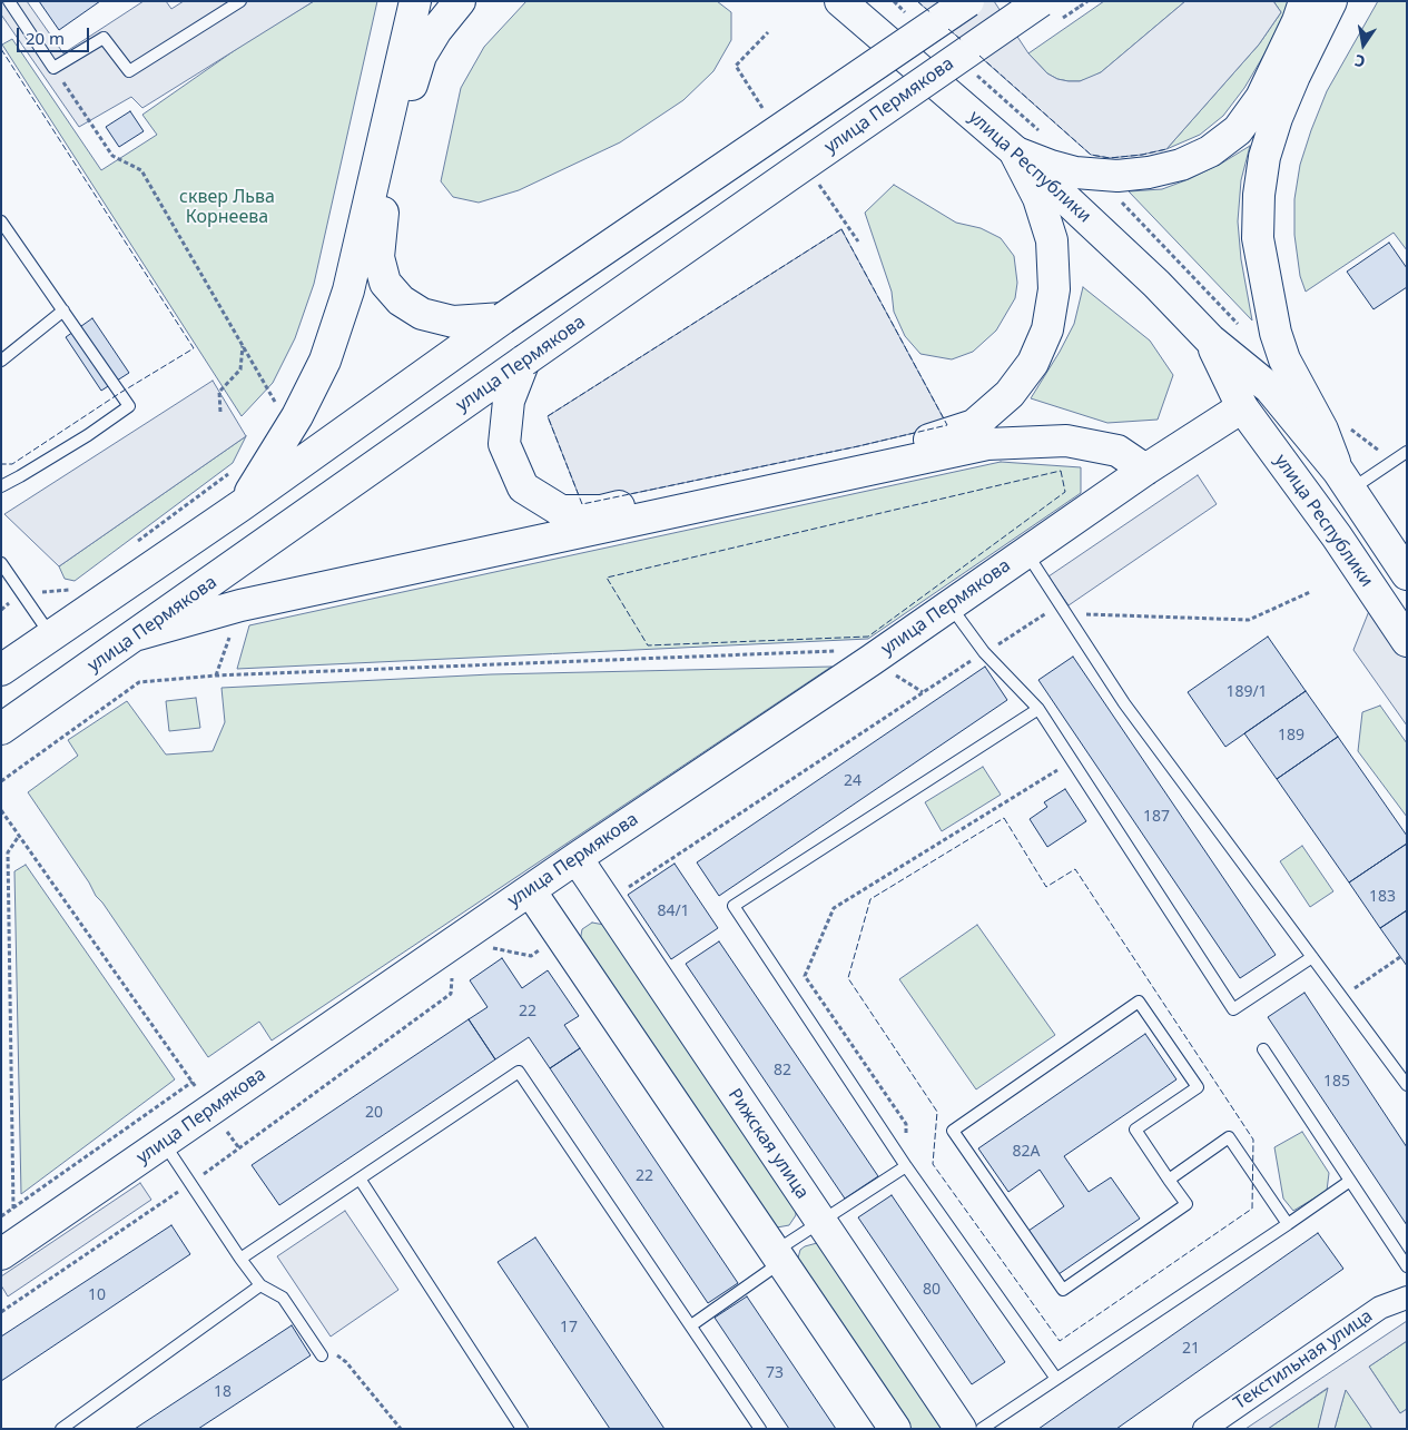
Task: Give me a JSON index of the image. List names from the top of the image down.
{
  "streets": {
    "main road": ["улица Пермякова", "улица Республики", "Рижская улица"],
    "street": ["Текстильная улица"]
  },
  "crossings": [
    ["улица Пермякова", "улица Республики"],
    ["улица Пермякова", "Рижская улица"]
  ],
  "parks": ["сквер Льва Корнеева"],
  "house_numbers": [
    "189/1",
    "189",
    "24",
    "187",
    "183",
    "84/1",
    "22",
    "82",
    "185",
    "20",
    "82А",
    "22",
    "80",
    "10",
    "17",
    "21",
    "73",
    "18"
  ],
  "scale_bar": "20 m",
  "north": "bottom"
}
